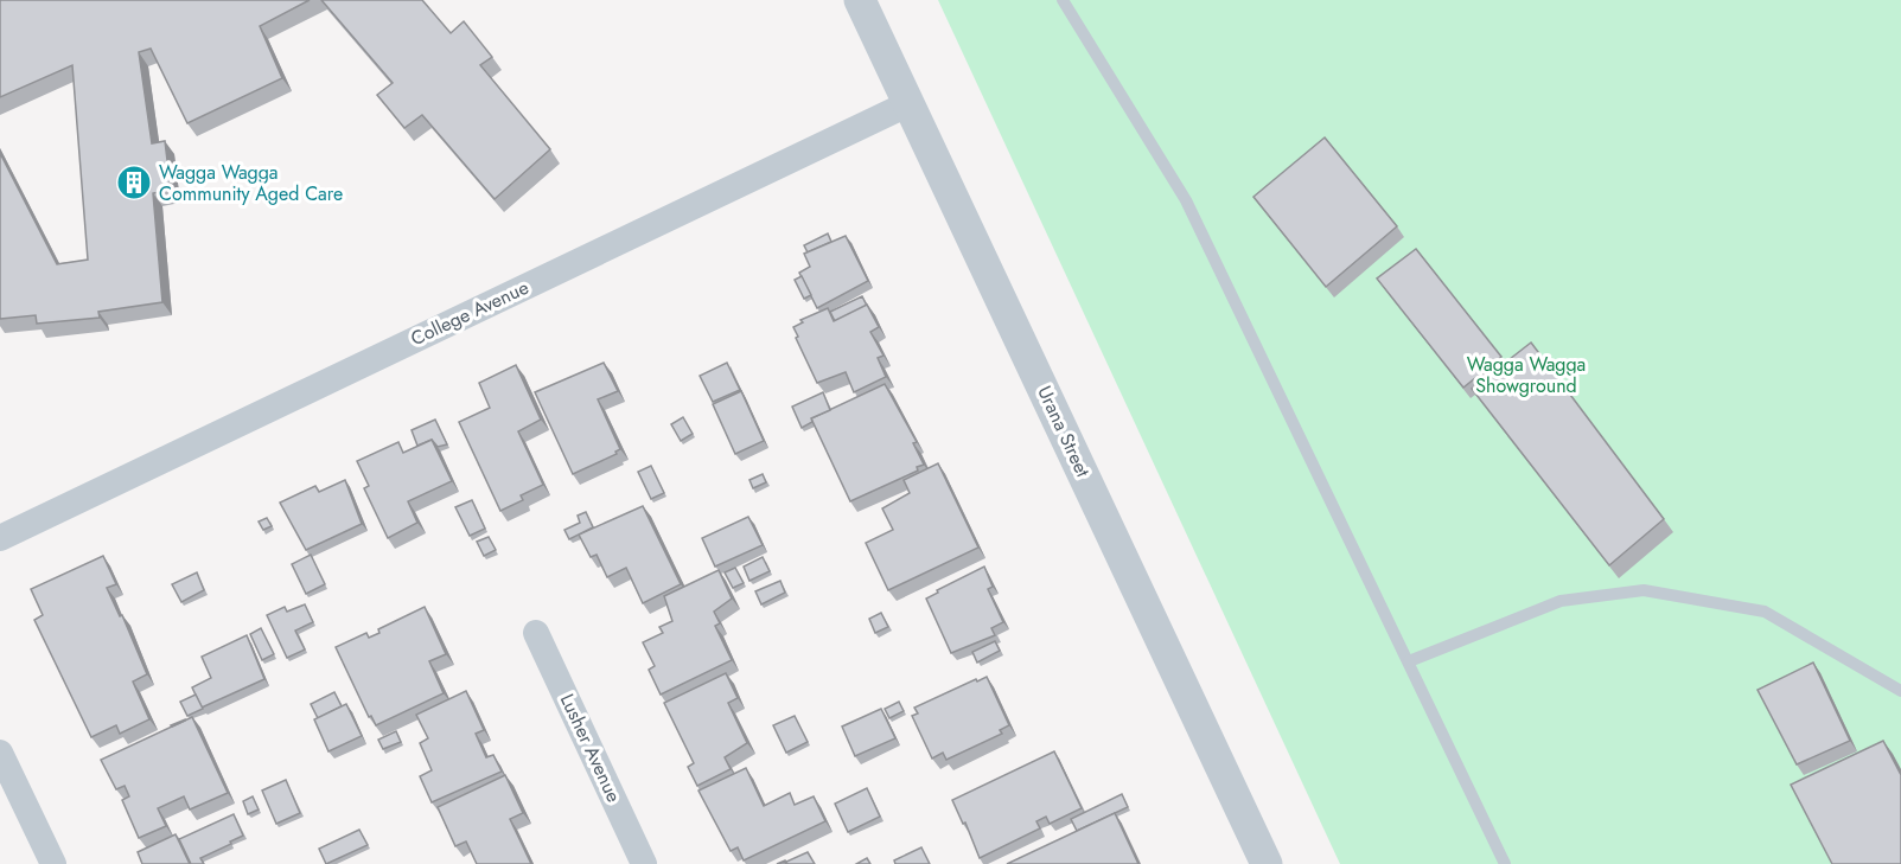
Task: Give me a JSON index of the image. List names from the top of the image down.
{
  "streets": {
    "street": ["College Avenue", "Urana Street", "Lusher Avenue"]
  },
  "crossings": [
    ["College Avenue", "Urana Street"]
  ],
  "parks": ["Wagga Wagga Showground"],
  "places": {
    "building": ["Wagga Wagga Community Aged Care"]
  }
}
